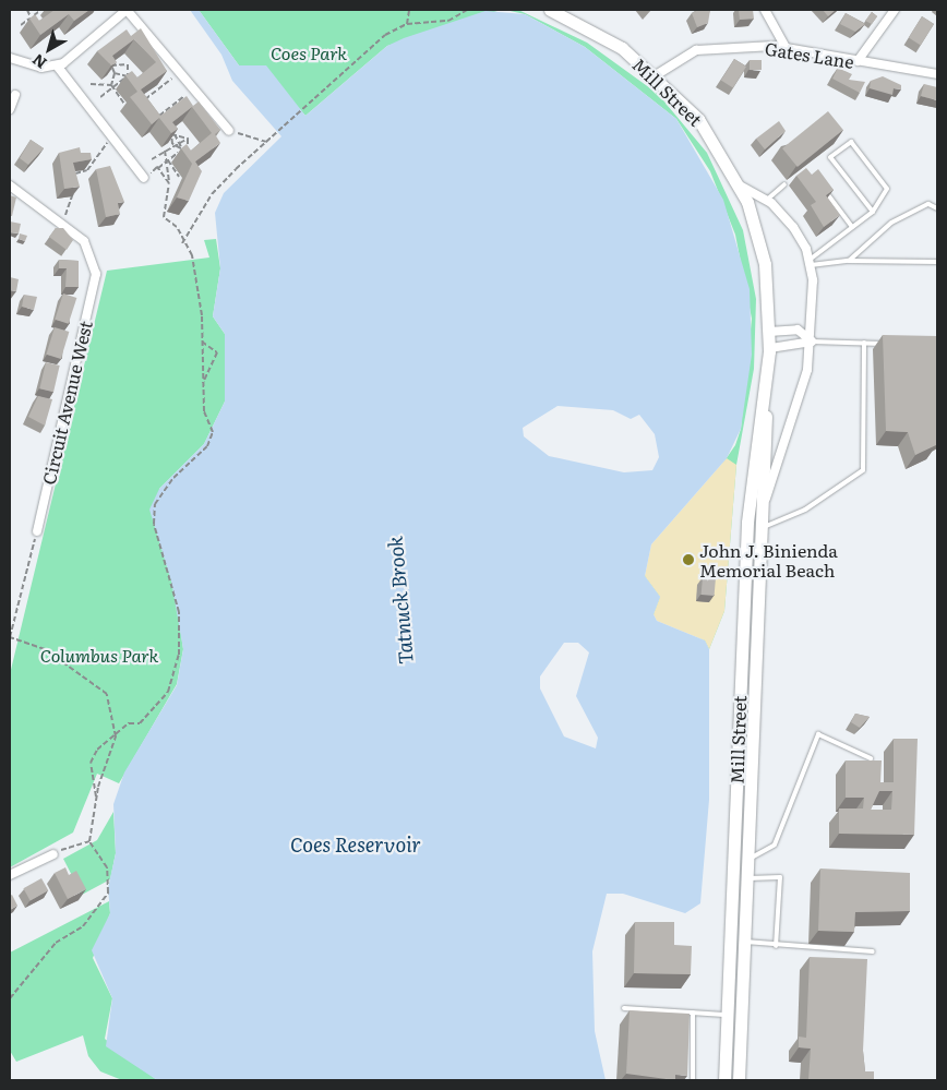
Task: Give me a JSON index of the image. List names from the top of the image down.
{
  "streets": {
    "main road": ["Mill Street"],
    "street": ["Gates Lane", "Circuit Avenue West"]
  },
  "crossings": [
    ["Gates Lane", "Mill Street"]
  ],
  "water": ["Tatnuck Brook", "Coes Reservoir"],
  "parks": ["Coes Park", "Columbus Park"],
  "places": ["John J. Binienda Memorial Beach"],
  "north": "bottom left"
}
